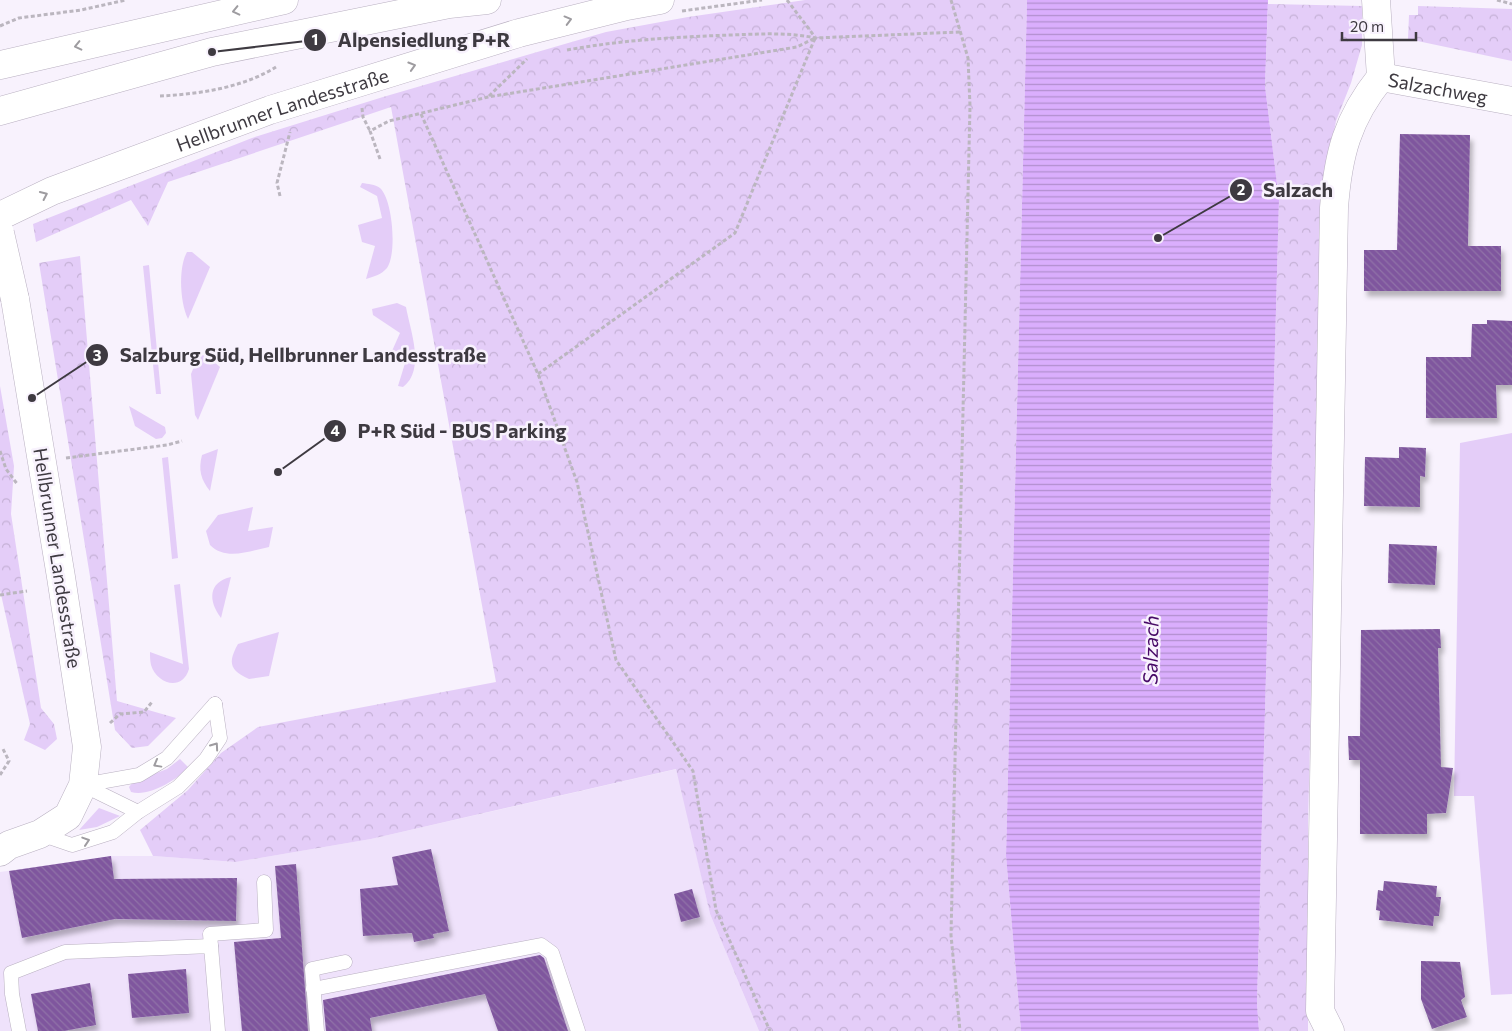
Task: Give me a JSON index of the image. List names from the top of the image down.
{
  "streets": {
    "street": ["Salzachweg", "Hellbrunner Landesstraße"]
  },
  "water": ["Salzach"],
  "places": [
    "Alpensiedlung P+R",
    "Salzach",
    "Salzburg Süd, Hellbrunner Landesstraße",
    "P+R Süd - BUS Parking"
  ],
  "scale_bar": "20 m"
}
